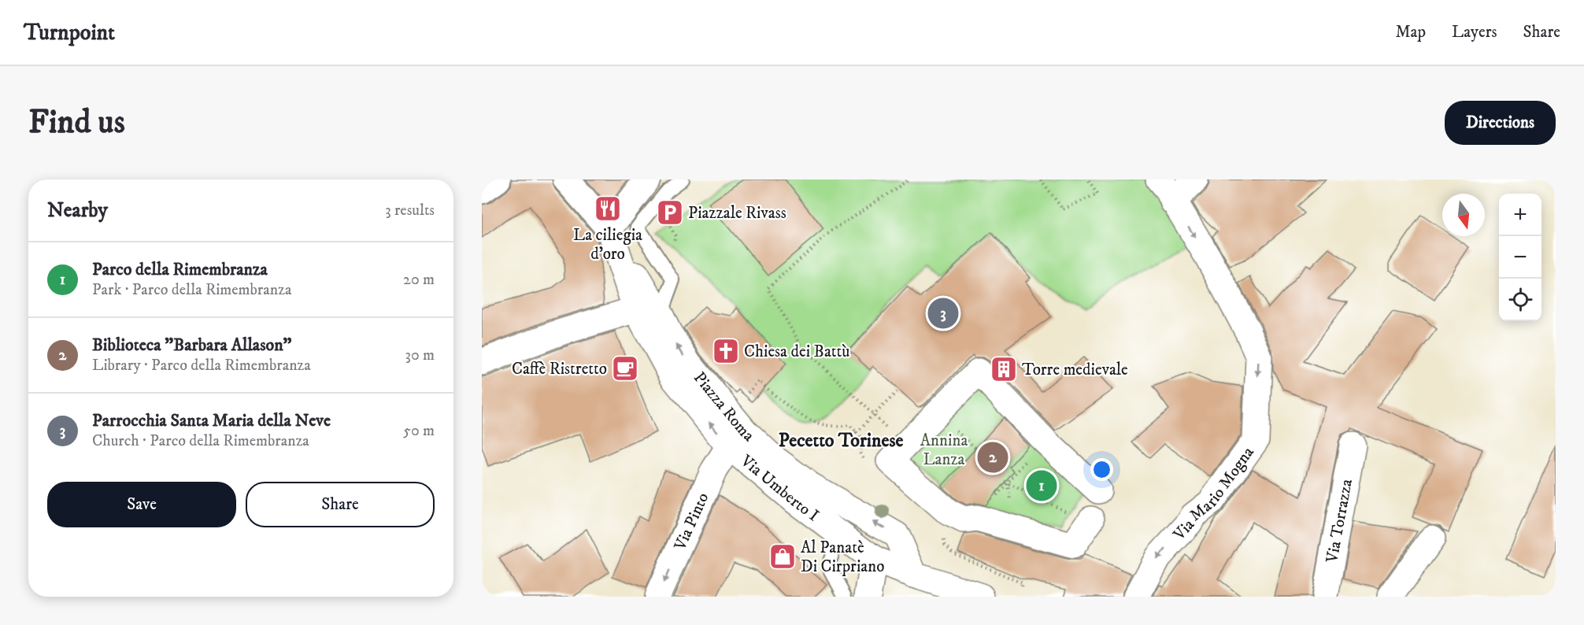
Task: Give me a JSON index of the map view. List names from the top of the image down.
{
  "streets": {
    "street": [
      "Piazza Roma",
      "Via Umberto I",
      "Via Mario Mogna",
      "Via Pinto",
      "Via Torrazza"
    ]
  },
  "crossings": [
    ["Piazza Roma", "Via Umberto I"],
    ["Via Umberto I", "Via Pinto"]
  ],
  "one_way": ["Piazza Roma", "Via Mario Mogna", "Via Pinto"],
  "districts": ["Pecetto Torinese"],
  "parks": ["Annina Lanza"],
  "places": {
    "restaurant": ["La ciliegia d'oro"],
    "parking": ["Piazzale Rivass"],
    "church": ["Chiesa dei Battù"],
    "cafe": ["Caffè Ristretto"],
    "building": ["Torre medievale"],
    "shop": ["Al Panatè Di Cirpriano"]
  },
  "north": "bottom",
  "page": {
    "header": "Turnpoint",
    "nav": ["Map", "Layers", "Share"],
    "buttons": [
      "Directions",
      ["Save", "Share"]
    ],
    "title": "Find us",
    "heading": ["Nearby", "3 results"],
    "map_buttons": ["+", "−"],
    "list": [
      {
        "mark": "1",
        "name": "Parco della Rimembranza",
        "note": "Park · Parco della Rimembranza",
        "value": "20 m"
      },
      {
        "mark": "2",
        "name": "Biblioteca \"Barbara Allason\"",
        "note": "Library · Parco della Rimembranza",
        "value": "30 m"
      },
      {
        "mark": "3",
        "name": "Parrocchia Santa Maria della Neve",
        "note": "Church · Parco della Rimembranza",
        "value": "50 m"
      }
    ],
    "pins": ["3", "2", "1"]
  }
}
